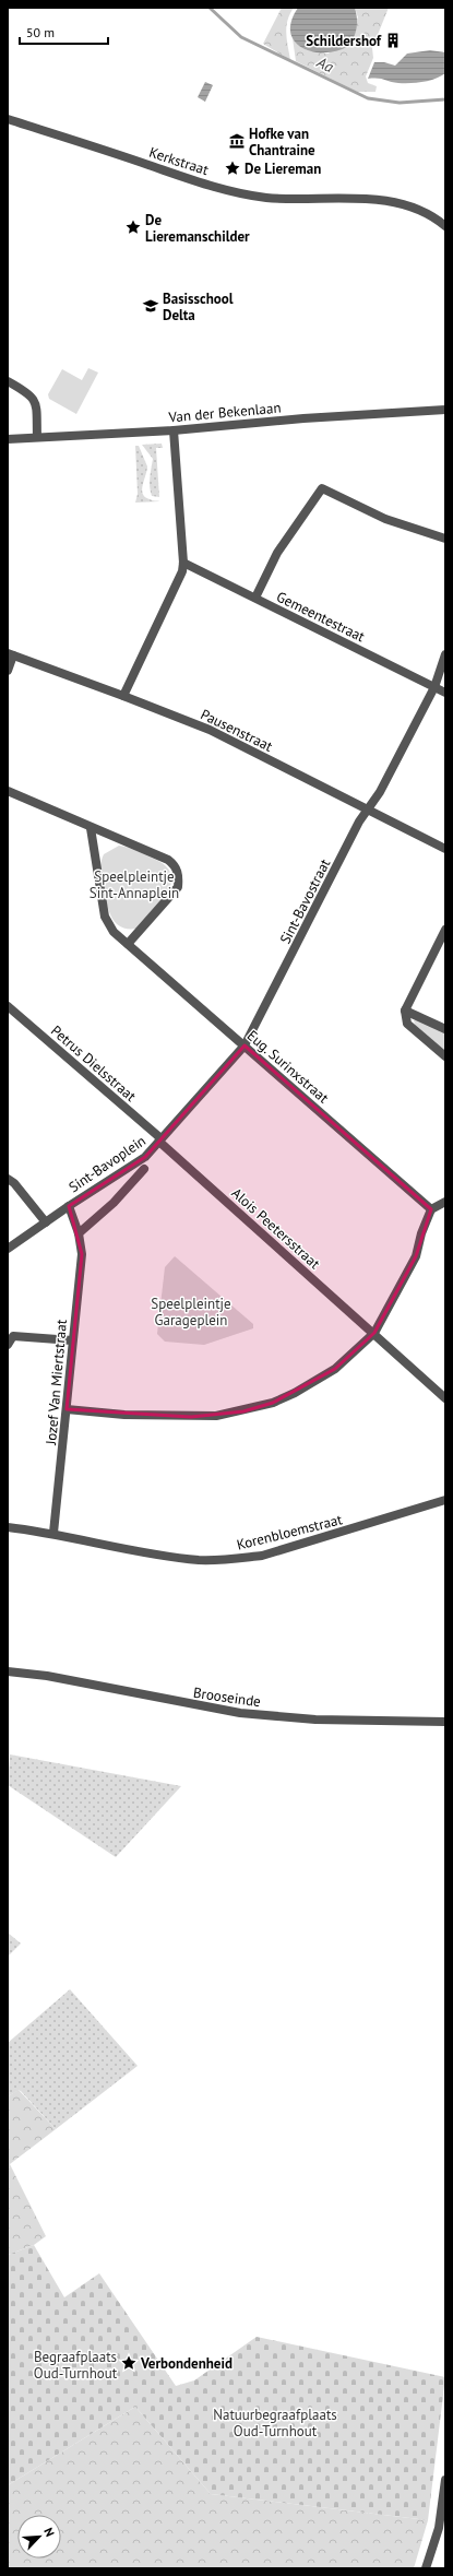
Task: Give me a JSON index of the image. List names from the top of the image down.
{
  "streets": {
    "street": [
      "Kerkstraat",
      "Van der Bekenlaan",
      "Gemeentestraat",
      "Pausenstraat",
      "Sint-Bavostraat",
      "Petrus Dielsstraat",
      "Eug. Surinxstraat",
      "Sint-Bavoplein",
      "Alois Peetersstraat",
      "Jozef Van Miertstraat",
      "Korenbloemstraat",
      "Brooseinde"
    ]
  },
  "crossings": [
    ["Gemeentestraat", "Sint-Bavostraat"],
    ["Pausenstraat", "Sint-Bavostraat"],
    ["Sint-Bavostraat", "Petrus Dielsstraat"],
    ["Sint-Bavostraat", "Eug. Surinxstraat"],
    ["Sint-Bavostraat", "Sint-Bavoplein"],
    ["Sint-Bavostraat", "Alois Peetersstraat"],
    ["Petrus Dielsstraat", "Sint-Bavoplein"],
    ["Petrus Dielsstraat", "Alois Peetersstraat"],
    ["Sint-Bavoplein", "Alois Peetersstraat"],
    ["Sint-Bavoplein", "Jozef Van Miertstraat"],
    ["Jozef Van Miertstraat", "Korenbloemstraat"]
  ],
  "water": ["Aa"],
  "parks": [
    "Speelpleintje Sint-Annaplein",
    "Speelpleintje Garageplein",
    "Begraafplaats Oud-Turnhout",
    "Natuurbegraafplaats Oud-Turnhout"
  ],
  "places": {
    "building": ["Schildershof"],
    "museum": ["Hofke van Chantraine"],
    "place": ["De Liereman", "De Lieremanschilder", "Verbondenheid"],
    "school or university": ["Basisschool Delta"]
  },
  "scale_bar": "50 m",
  "north": "top right"
}
